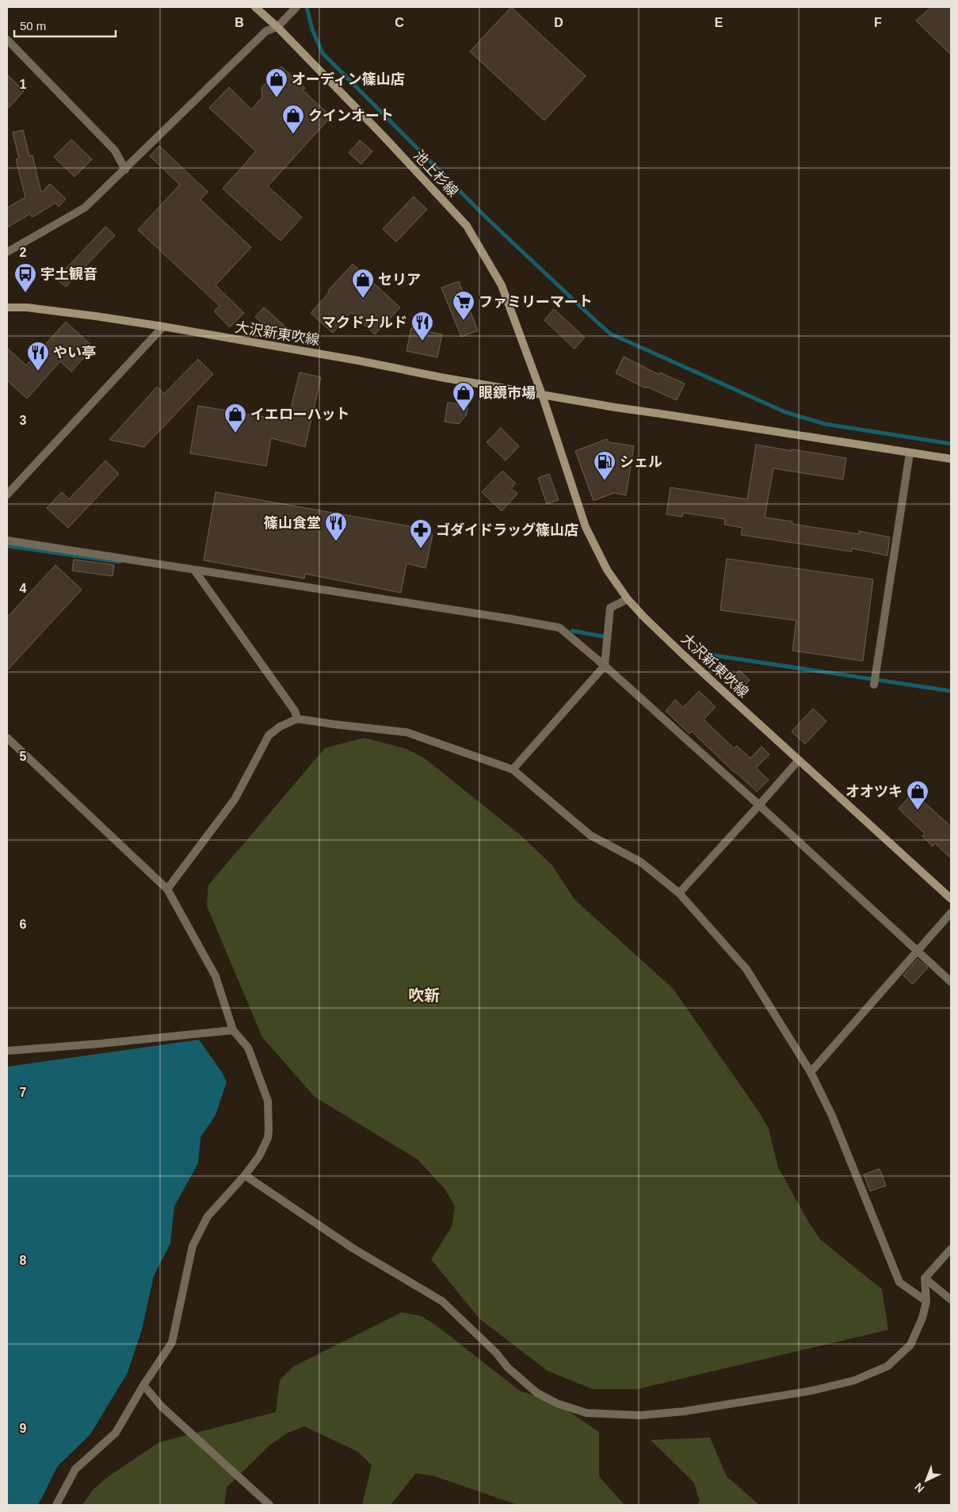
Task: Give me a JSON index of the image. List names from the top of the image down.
{
  "streets": {
    "main road": ["池上杉線", "大沢新東吹線"]
  },
  "crossings": [
    ["池上杉線", "大沢新東吹線"]
  ],
  "districts": ["吹新"],
  "places": {
    "shop": [
      "オーディン篠山店",
      "クインオート",
      "セリア",
      "眼鏡市場",
      "イエローハット",
      "オオツキ"
    ],
    "bus stop": ["宇土観音"],
    "supermarket": ["ファミリーマート"],
    "restaurant": ["マクドナルド", "やい亭", "篠山食堂"],
    "fuel station": ["シェル"],
    "pharmacy": ["ゴダイドラッグ篠山店"]
  },
  "scale_bar": "50 m",
  "north": "bottom left",
  "grid": {
    "columns": [
      "B",
      "C",
      "D",
      "E",
      "F"
    ],
    "rows": [
      "1",
      "2",
      "3",
      "4",
      "5",
      "6",
      "7",
      "8",
      "9"
    ]
  }
}
